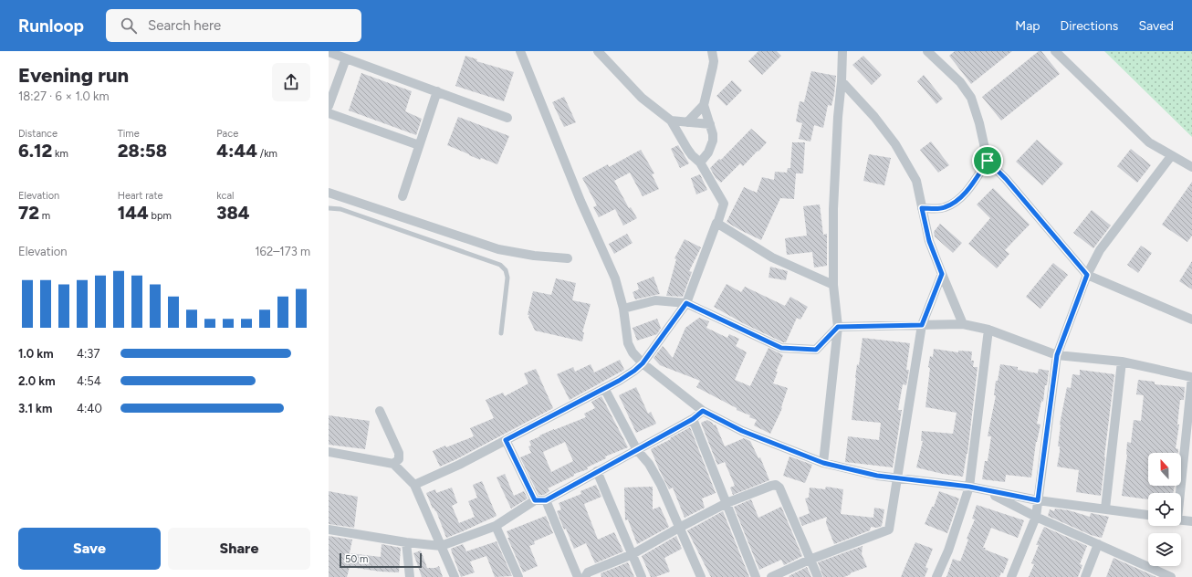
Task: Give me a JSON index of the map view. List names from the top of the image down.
{
  "scale_bar": "50 m",
  "north": "top",
  "page": {
    "header": "Runloop",
    "search": "Search here",
    "nav": ["Map", "Directions", "Saved"],
    "heading": ["Evening run", "18:27 · 6 × 1.0 km"],
    "stats": [
      ["Distance", "6.12 km"],
      ["Time", "28:58"],
      ["Pace", "4:44 /km"],
      ["Elevation", "72 m"],
      ["Heart rate", "144 bpm"],
      ["kcal", "384"]
    ],
    "chart": ["Elevation", "162–173 m"],
    "list": [
      {
        "name": "1.0 km",
        "note": "4:37"
      },
      {
        "name": "2.0 km",
        "note": "4:54"
      },
      {
        "name": "3.1 km",
        "note": "4:40"
      }
    ],
    "buttons": ["Save", "Share"],
    "scale": "50 m"
  }
}
